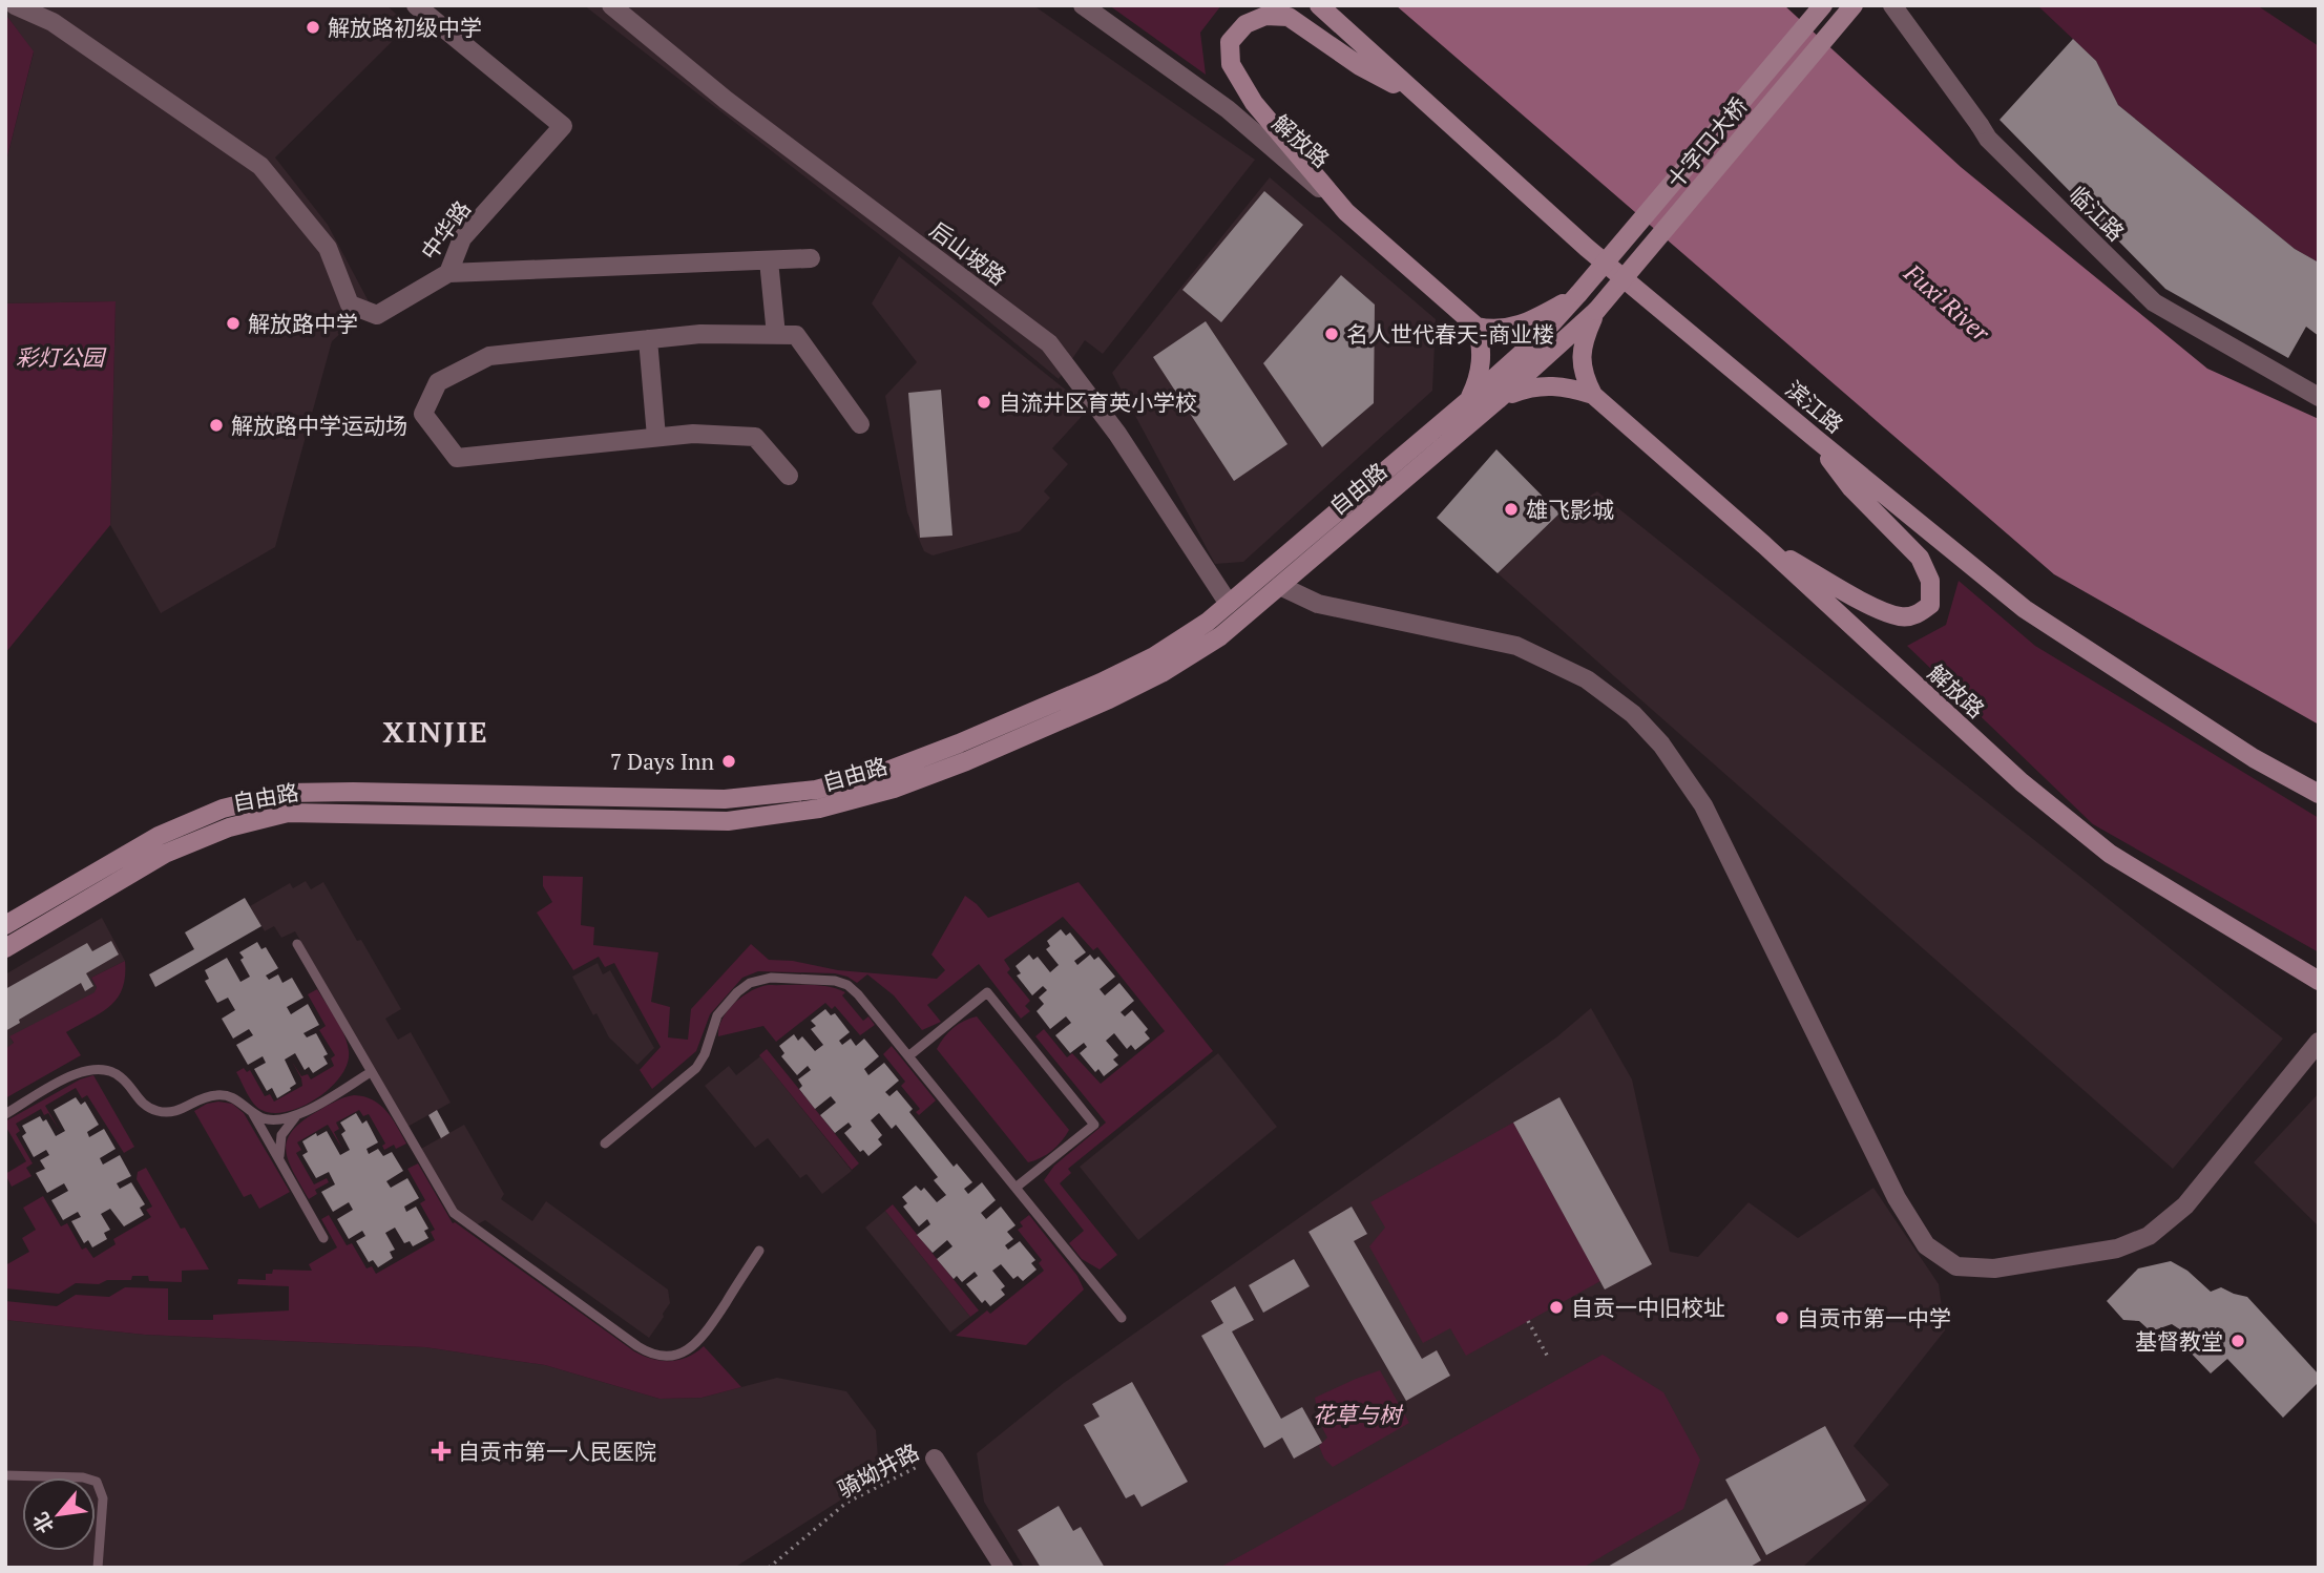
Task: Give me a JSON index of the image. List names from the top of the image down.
{
  "streets": {
    "main road": [
      "解放路",
      "十字口大桥",
      "滨江路",
      "自由路"
    ],
    "street": ["临江路", "中华路", "后山坡路"],
    "path": ["骑坳井路"]
  },
  "crossings": [
    ["十字口大桥", "自由路"],
    ["后山坡路", "自由路"]
  ],
  "districts": ["XINJIE"],
  "water": ["Fuxi River"],
  "parks": ["彩灯公园", "花草与树"],
  "places": {
    "other": [
      "解放路初级中学",
      "解放路中学",
      "名人世代春天-商业楼",
      "自流井区育英小学校",
      "解放路中学运动场",
      "雄飞影城",
      "7 Days Inn",
      "自贡一中旧校址",
      "自贡市第一中学",
      "基督教堂"
    ],
    "health": ["自贡市第一人民医院"]
  },
  "north": "bottom left"
}
